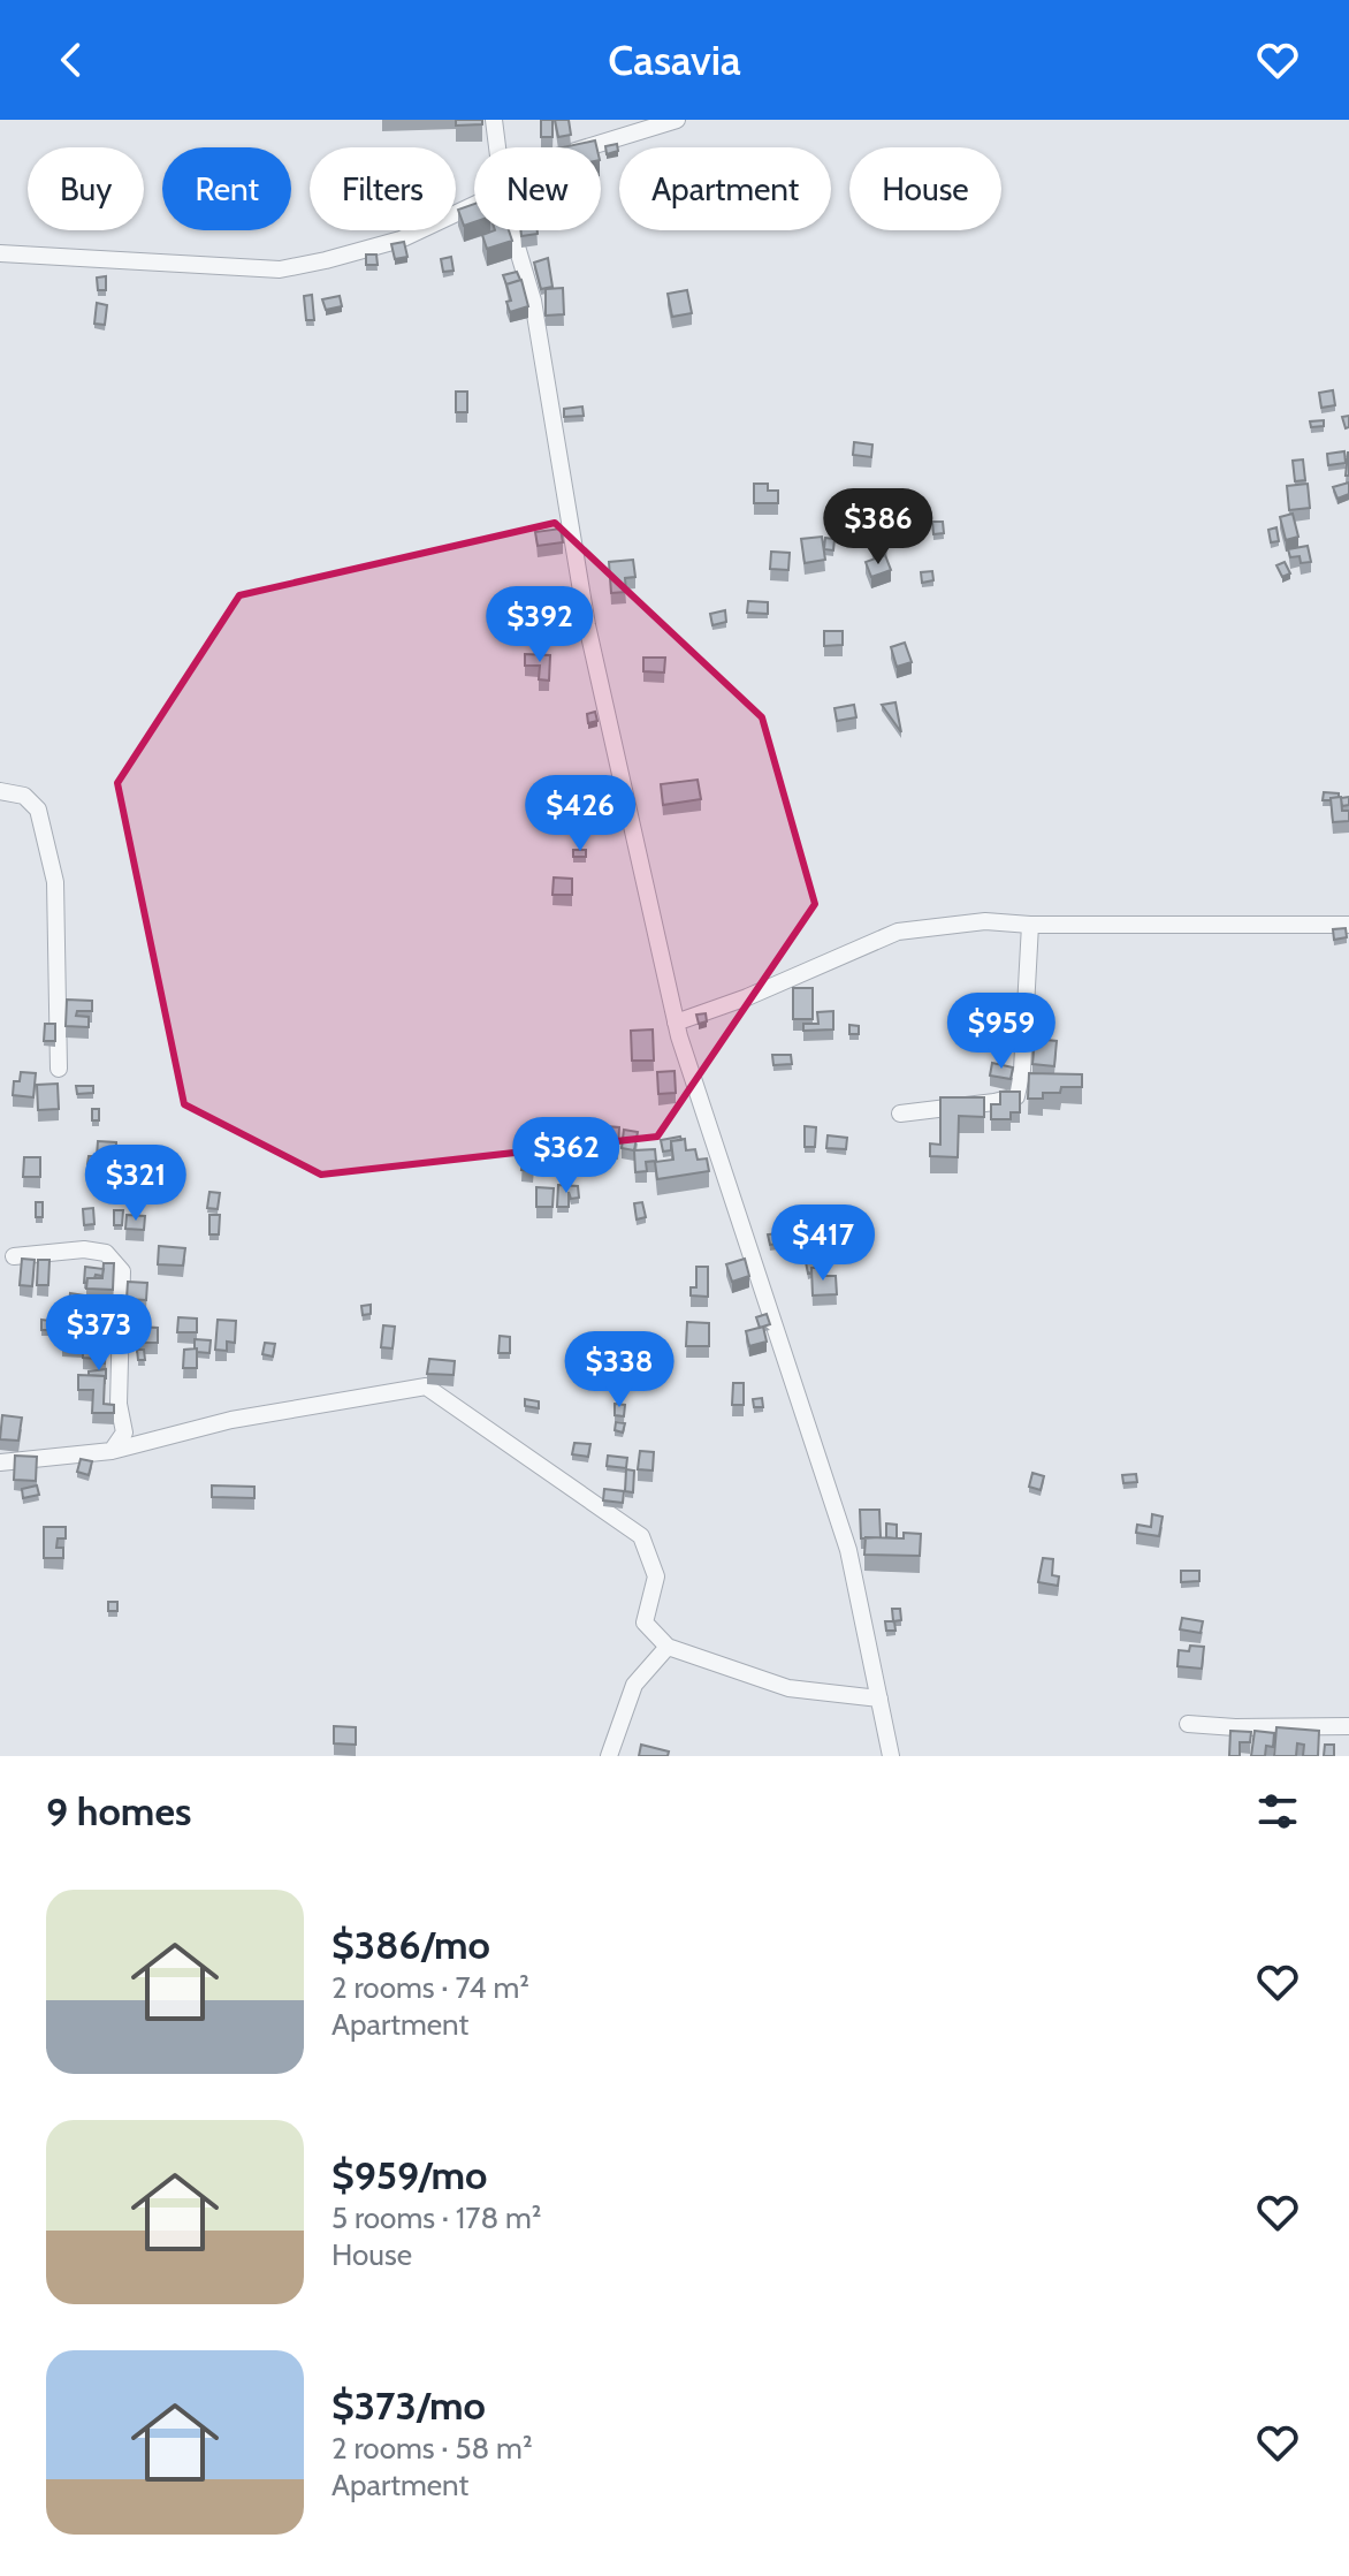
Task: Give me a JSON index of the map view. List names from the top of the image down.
{
  "page": {
    "header": "Casavia",
    "chip": [
      "Buy",
      "Rent",
      "Filters",
      "New",
      "Apartment",
      "House"
    ],
    "price": [
      "$386",
      "$392",
      "$426",
      "$959",
      "$362",
      "$321",
      "$417",
      "$373",
      "$338"
    ],
    "heading": "9 homes",
    "list": [
      {
        "name": "$386/mo",
        "note": "2 rooms · 74 m² · Apartment"
      },
      {
        "name": "$959/mo",
        "note": "5 rooms · 178 m² · House"
      },
      {
        "name": "$373/mo",
        "note": "2 rooms · 58 m² · Apartment"
      }
    ]
  }
}
